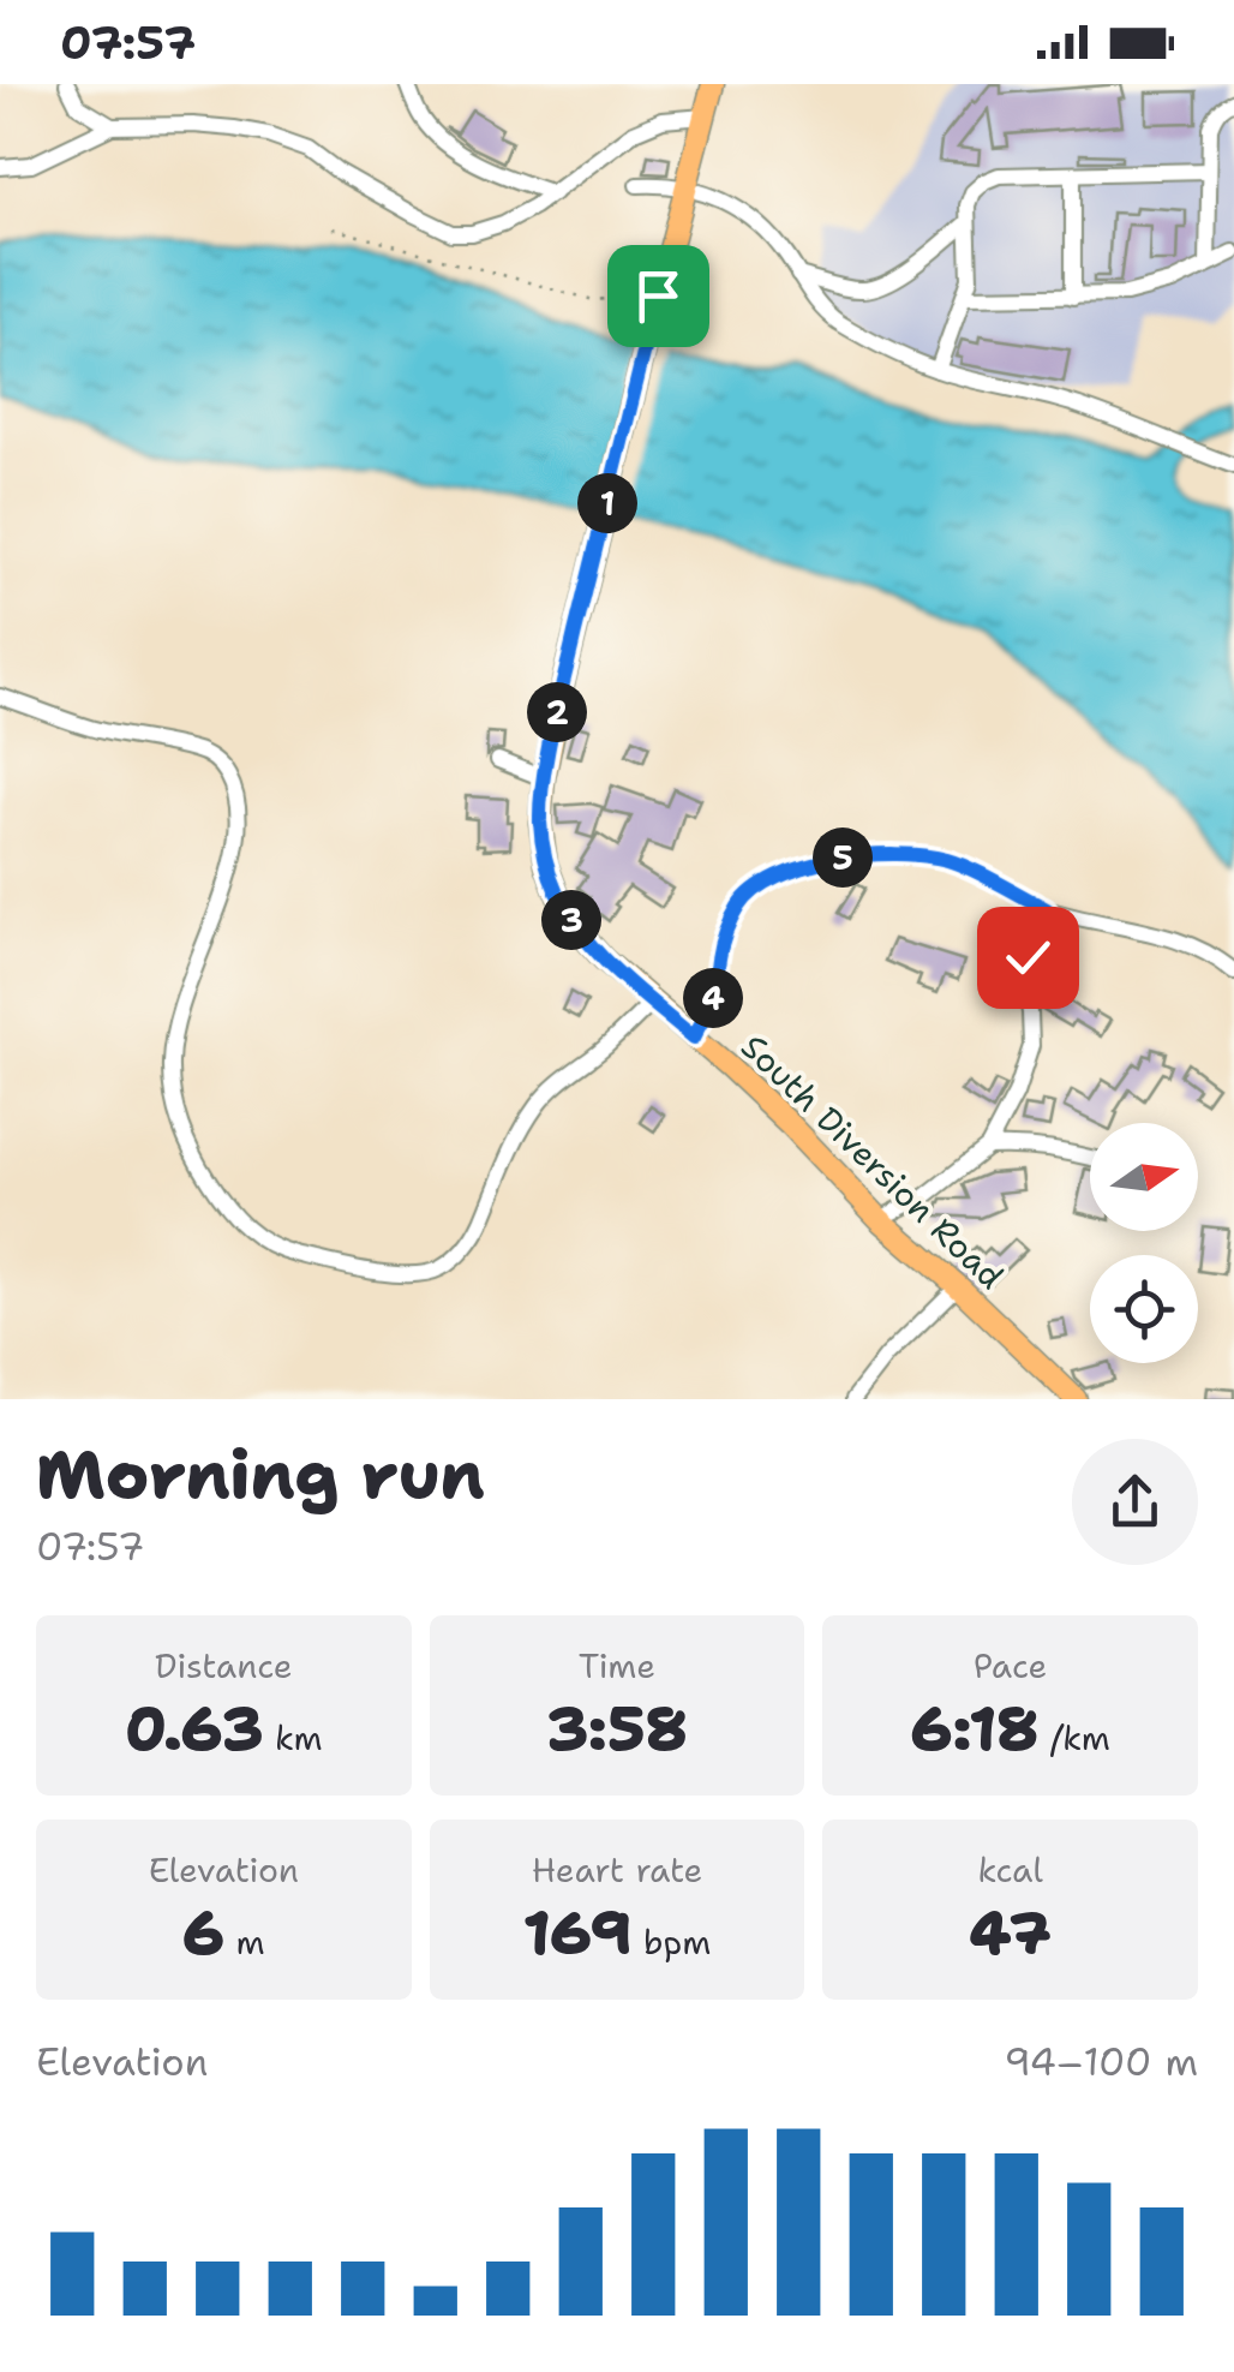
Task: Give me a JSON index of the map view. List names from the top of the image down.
{
  "streets": {
    "main road": ["South Diversion Road"]
  },
  "north": "right",
  "page": {
    "status": "07:57",
    "pins": [
      "1",
      "2",
      "5",
      "3",
      "4"
    ],
    "heading": ["Morning run", "07:57"],
    "stats": [
      ["Distance", "0.63 km"],
      ["Time", "3:58"],
      ["Pace", "6:18 /km"],
      ["Elevation", "6 m"],
      ["Heart rate", "169 bpm"],
      ["kcal", "47"]
    ],
    "chart": ["Elevation", "94–100 m"]
  }
}
